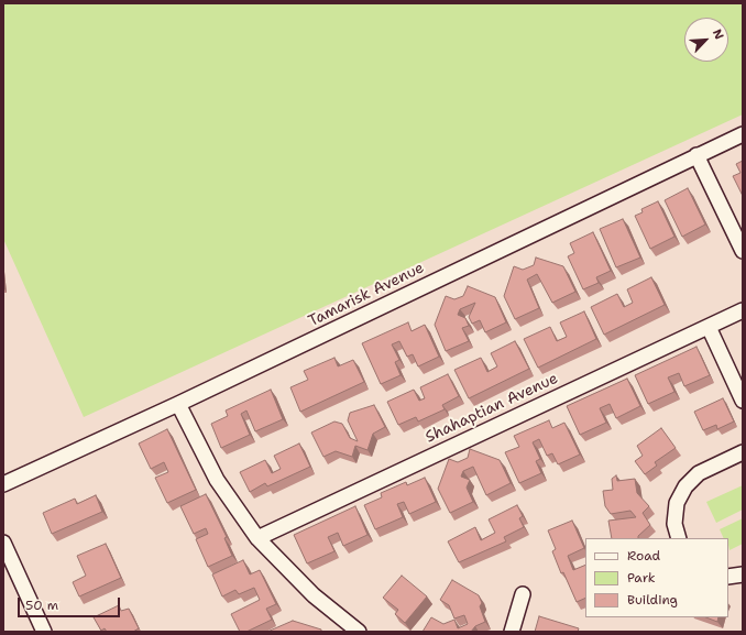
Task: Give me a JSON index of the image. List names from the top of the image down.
{
  "streets": {
    "street": ["Tamarisk Avenue", "Shahaptian Avenue"]
  },
  "legend": ["Road", "Park", "Building"],
  "scale_bar": "50 m",
  "north": "top right"
}
